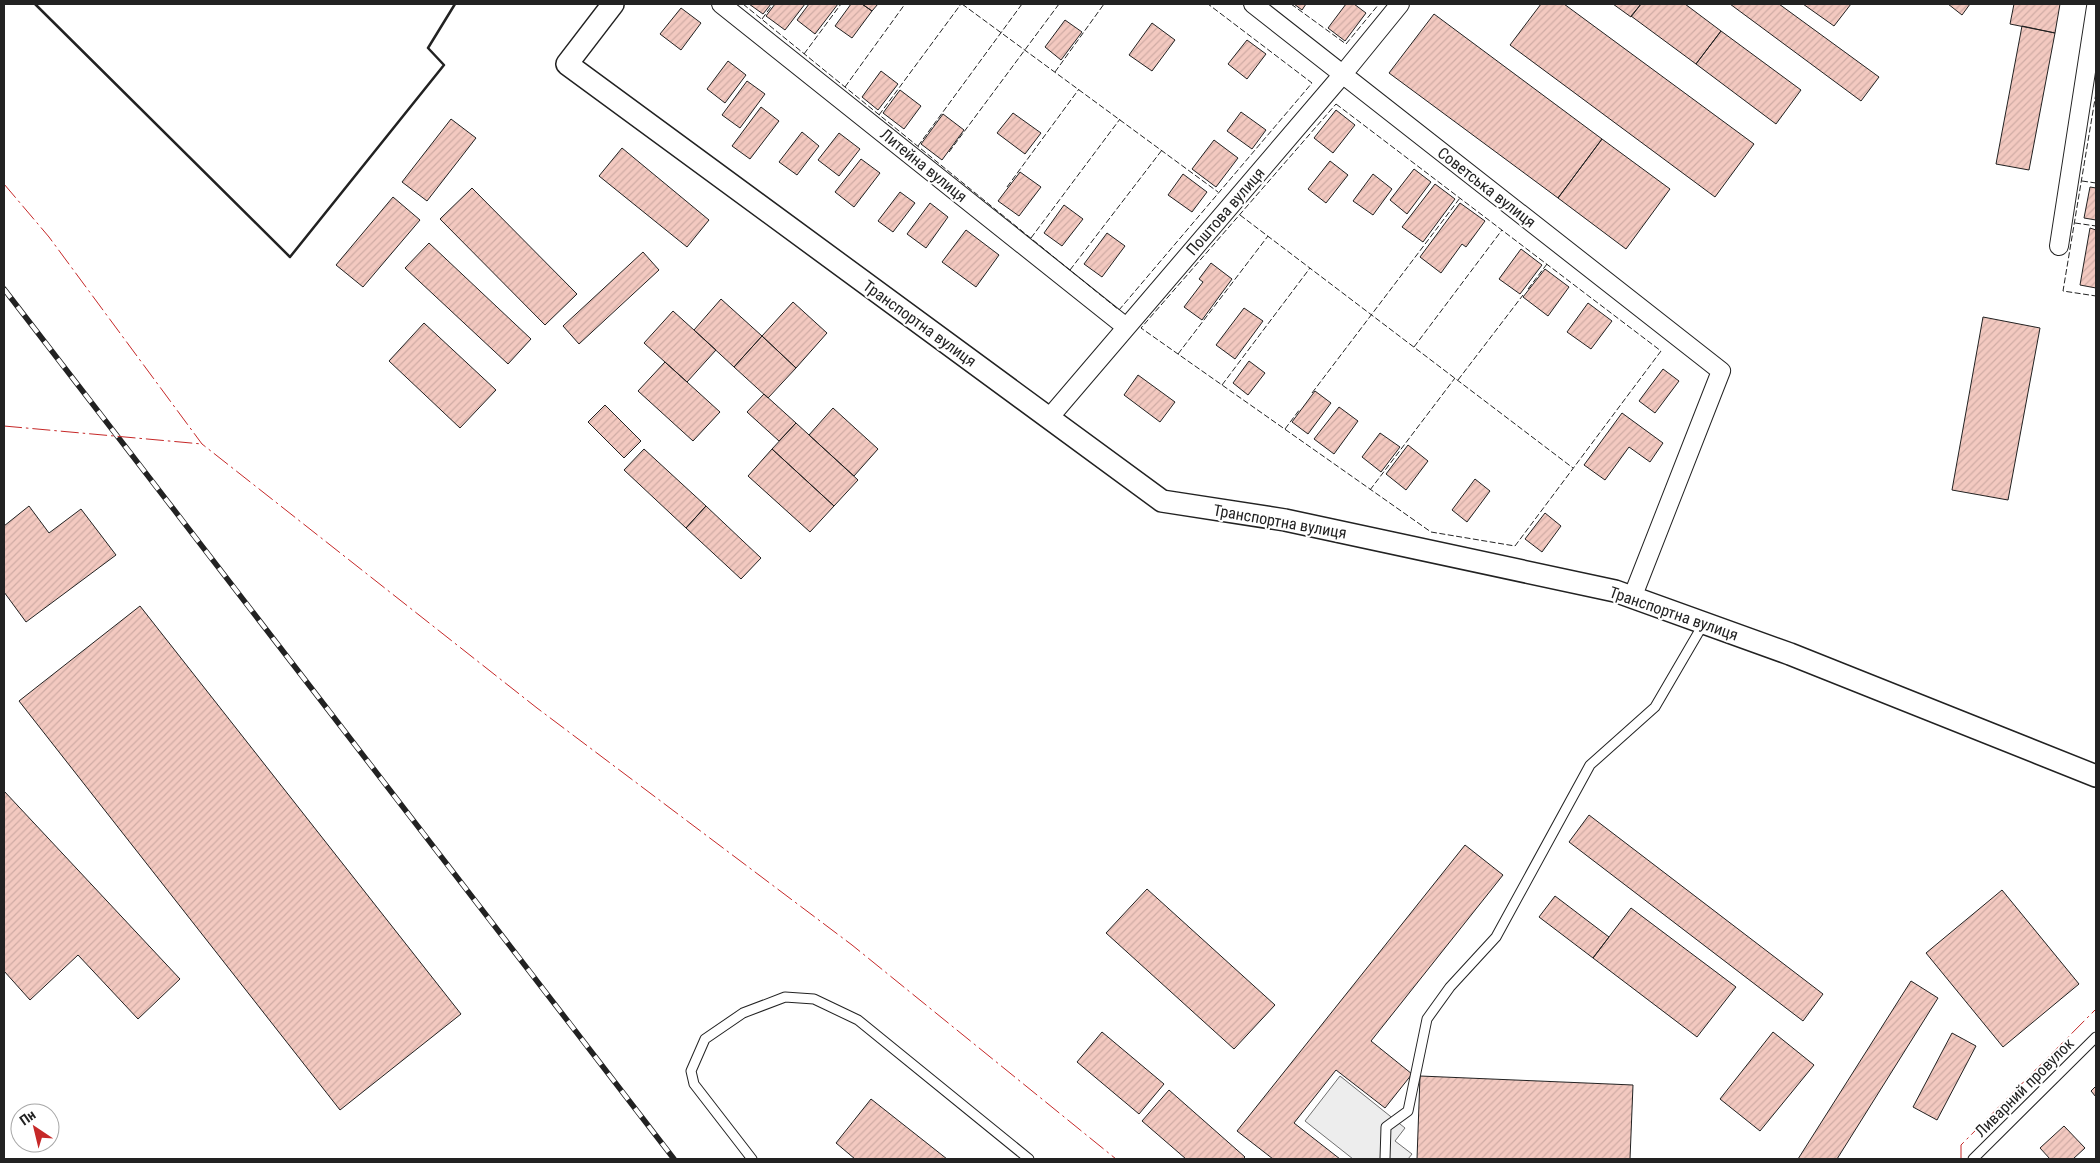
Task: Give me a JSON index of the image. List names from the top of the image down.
{
  "streets": {
    "street": [
      "Литейна вулиця",
      "Советська вулиця",
      "Поштова вулиця",
      "Транспортна вулиця"
    ],
    "lane": ["Ливарний провулок"]
  },
  "crossings": [
    ["Литейна вулиця", "Поштова вулиця"],
    ["Советська вулиця", "Поштова вулиця"],
    ["Советська вулиця", "Транспортна вулиця"],
    ["Поштова вулиця", "Транспортна вулиця"]
  ],
  "north": "top left"
}
